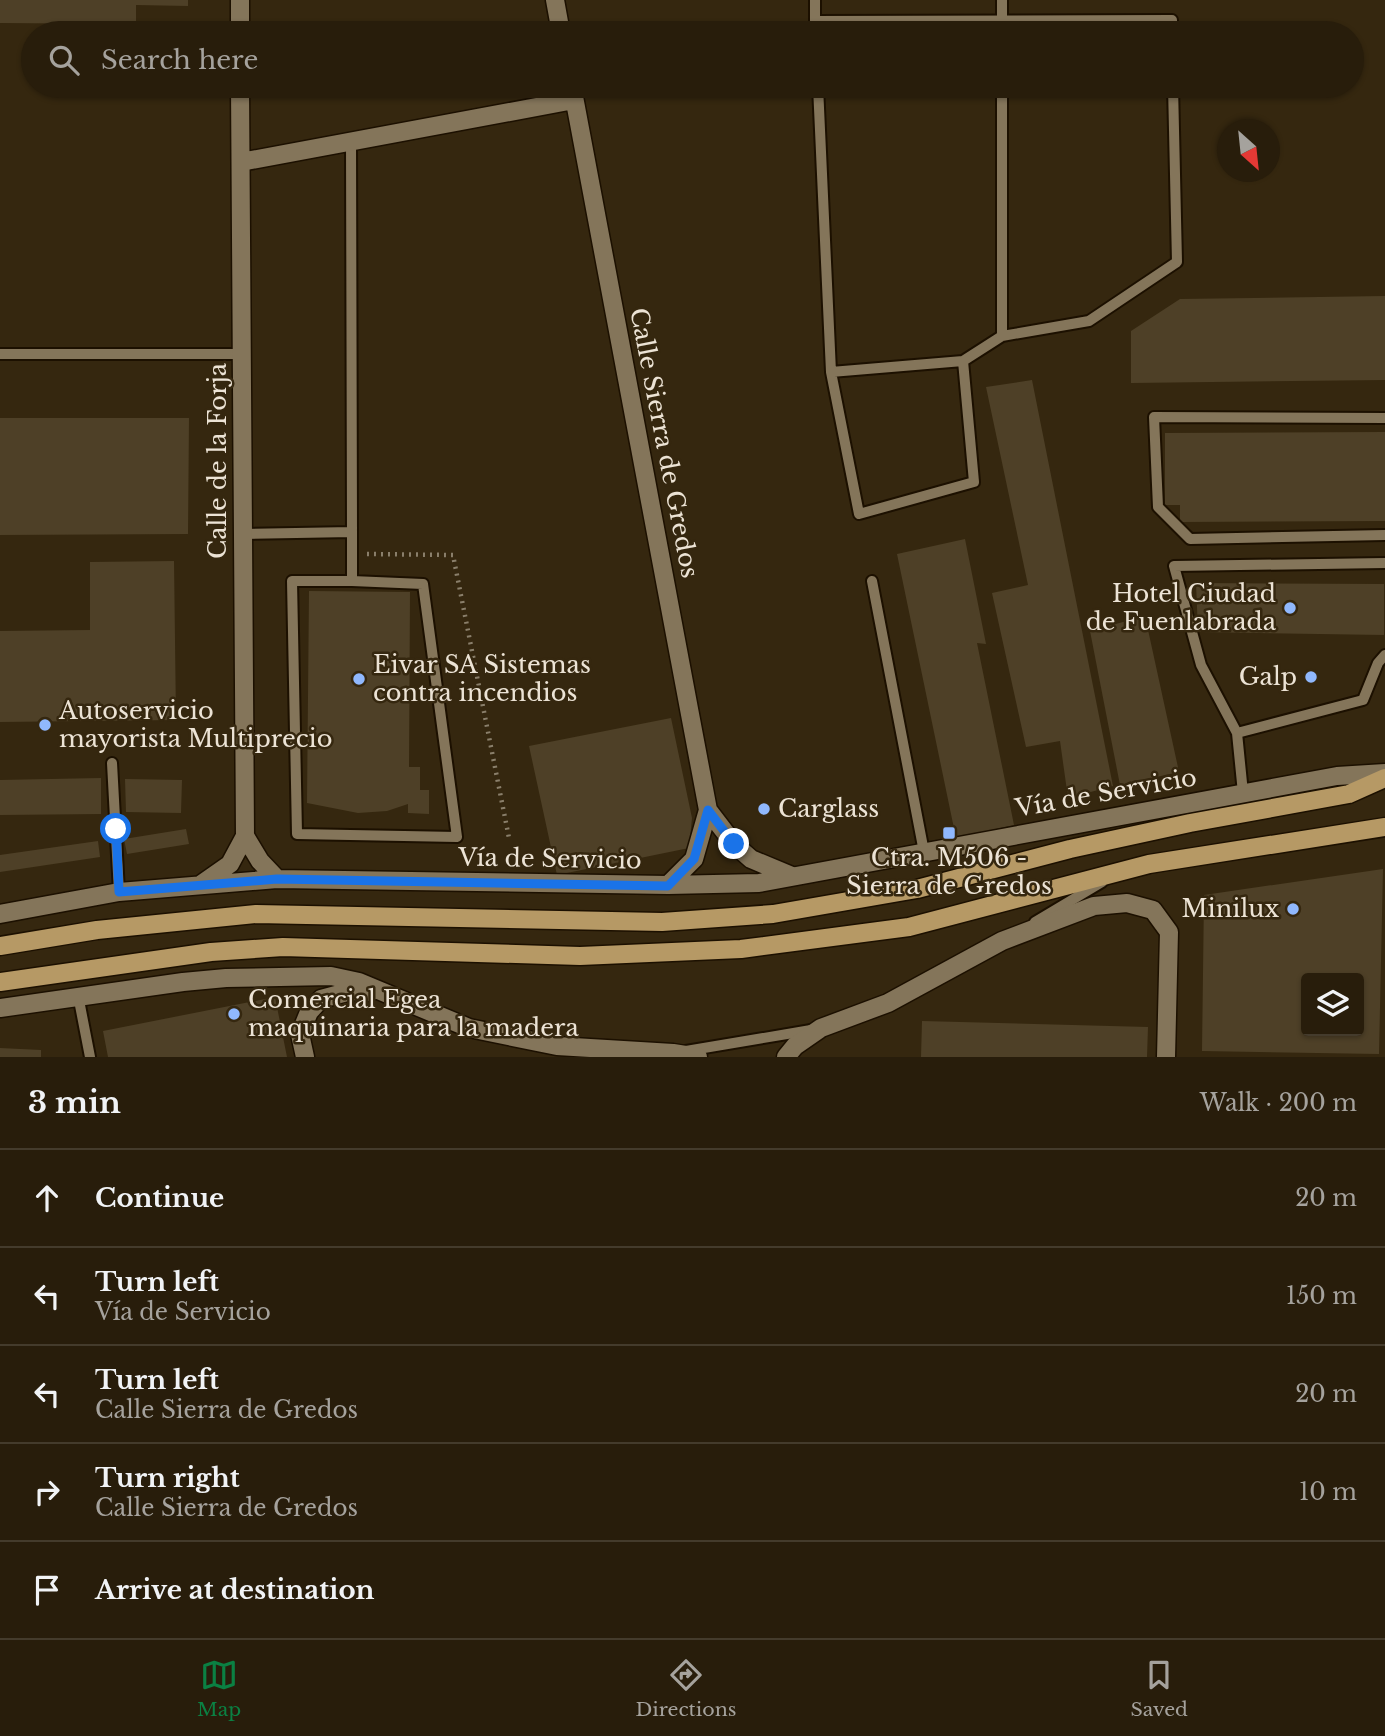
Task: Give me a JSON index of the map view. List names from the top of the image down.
{
  "streets": {
    "street": ["Calle Sierra de Gredos", "Calle de la Forja", "Vía de Servicio"]
  },
  "crossings": [
    ["Calle Sierra de Gredos", "Vía de Servicio"]
  ],
  "places": {
    "other": [
      "Hotel Ciudad de Fuenlabrada",
      "Galp",
      "Eivar SA Sistemas contra incendios",
      "Autoservicio mayorista Multiprecio",
      "Carglass",
      "Minilux",
      "Comercial Egea maquinaria para la madera"
    ],
    "transit": ["Ctra. M506 - Sierra de Gredos"]
  },
  "north": "bottom right",
  "page": {
    "search": "Search here",
    "heading": ["3 min", "Walk · 200 m"],
    "list": [
      ["Continue", "20 m"],
      ["Turn left", "Vía de Servicio", "150 m"],
      ["Turn left", "Calle Sierra de Gredos", "20 m"],
      ["Turn right", "Calle Sierra de Gredos", "10 m"],
      "Arrive at destination"
    ],
    "nav": ["Map", "Directions", "Saved"]
  }
}
